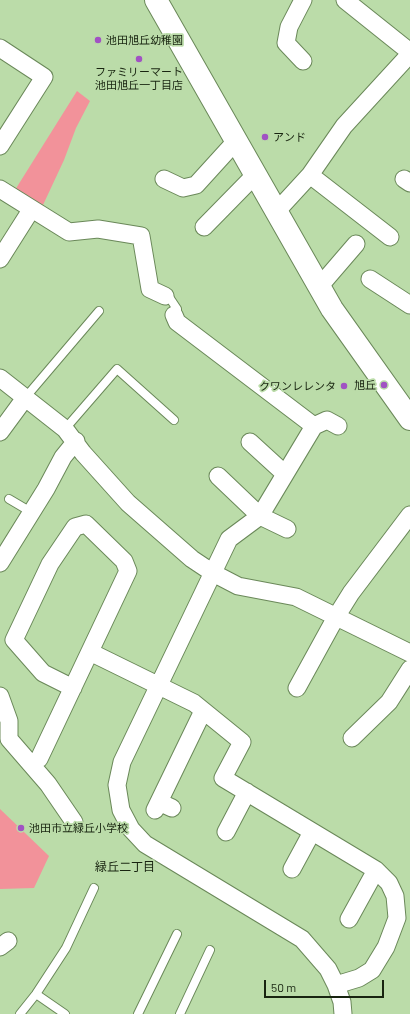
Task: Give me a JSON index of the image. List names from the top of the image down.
{
  "districts": ["緑丘二丁目"],
  "places": [
    "池田旭丘幼稚園",
    "ファミリーマート 池田旭丘一丁目店",
    "アンド",
    "旭丘",
    "クワンレレンタ",
    "池田市立緑丘小学校"
  ],
  "scale_bar": "50 m"
}
